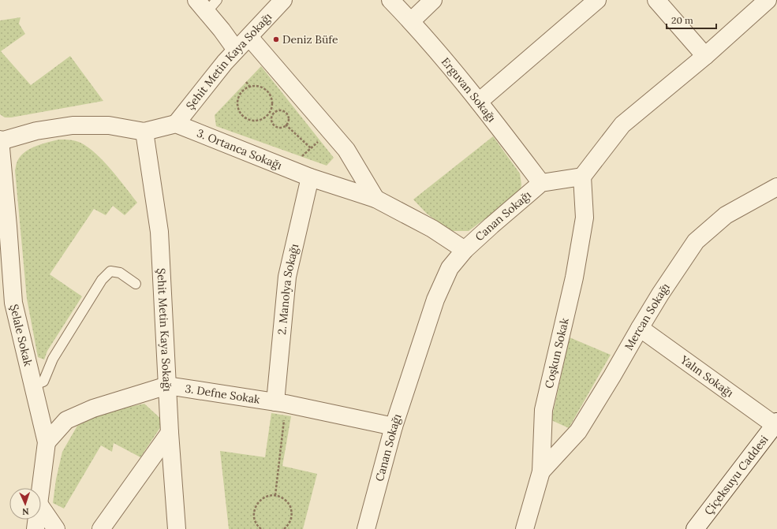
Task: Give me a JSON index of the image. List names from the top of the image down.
{
  "streets": {
    "street": [
      "Şehit Metin Kaya Sokağı",
      "Erguvan Sokağı",
      "3. Ortanca Sokağı",
      "Canan Sokağı",
      "2. Manolya Sokağı",
      "Mercan Sokağı",
      "Şelale Sokak",
      "Coşkun Sokak",
      "Yalın Sokağı",
      "3. Defne Sokak",
      "Çiçeksuyu Caddesi"
    ]
  },
  "crossings": [
    ["Şehit Metin Kaya Sokağı", "3. Ortanca Sokağı"],
    ["Şehit Metin Kaya Sokağı", "3. Defne Sokak"],
    ["Erguvan Sokağı", "Canan Sokağı"],
    ["3. Ortanca Sokağı", "Canan Sokağı"],
    ["3. Ortanca Sokağı", "2. Manolya Sokağı"],
    ["Canan Sokağı", "Coşkun Sokak"],
    ["Canan Sokağı", "3. Defne Sokak"],
    ["2. Manolya Sokağı", "3. Defne Sokak"],
    ["Mercan Sokağı", "Coşkun Sokak"],
    ["Mercan Sokağı", "Yalın Sokağı"],
    ["Şelale Sokak", "3. Defne Sokak"],
    ["Yalın Sokağı", "Çiçeksuyu Caddesi"]
  ],
  "places": ["Deniz Büfe"],
  "scale_bar": "20 m",
  "north": "bottom"
}
